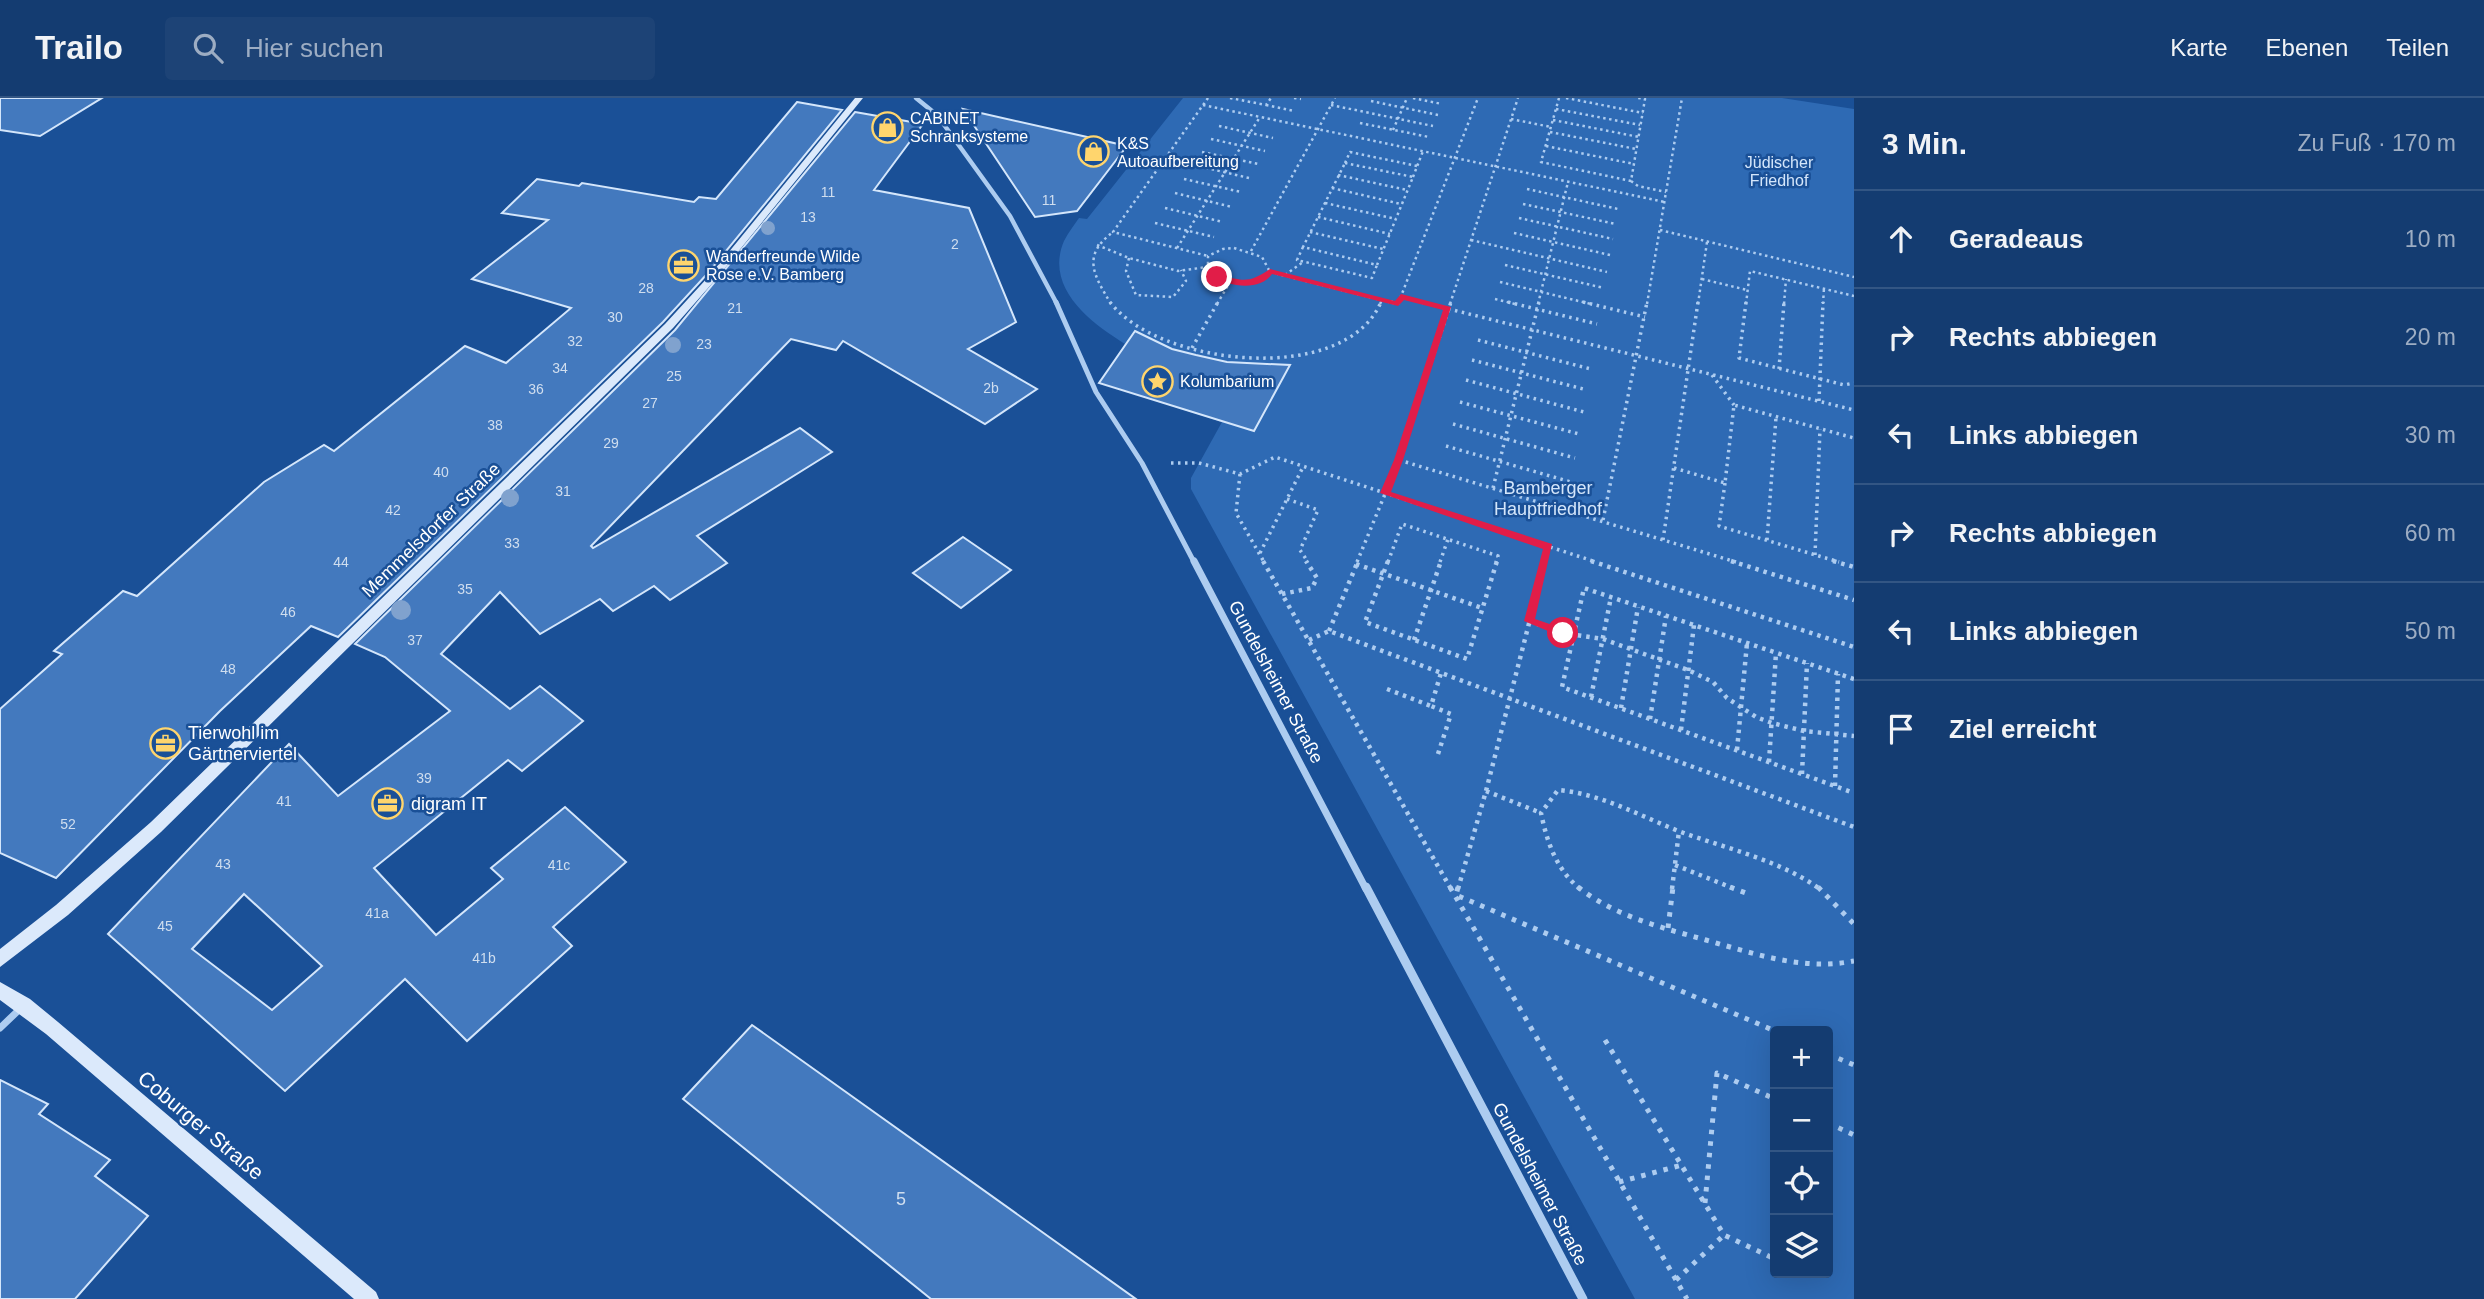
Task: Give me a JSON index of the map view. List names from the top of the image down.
{
  "streets": {
    "main road": ["Memmelsdorfer Straße", "Coburger Straße"],
    "street": ["Gundelsheimer Straße"]
  },
  "parks": ["Jüdischer Friedhof", "Bamberger Hauptfriedhof"],
  "places": {
    "shop": ["CABINET Schranksysteme", "K&S Autoaufbereitung"],
    "office": ["Wanderfreunde Wilde Rose e.V. Bamberg", "Tierwohl im Gärtnerviertel", "digram IT"],
    "place": ["Kolumbarium"]
  },
  "house_numbers": [
    "11",
    "11",
    "13",
    "2",
    "28",
    "21",
    "30",
    "32",
    "23",
    "34",
    "25",
    "2b",
    "36",
    "27",
    "38",
    "29",
    "40",
    "31",
    "42",
    "33",
    "44",
    "35",
    "46",
    "37",
    "48",
    "39",
    "41",
    "52",
    "43",
    "41c",
    "41a",
    "45",
    "41b",
    "5"
  ],
  "page": {
    "header": "Trailo",
    "search": "Hier suchen",
    "nav": ["Karte", "Ebenen", "Teilen"],
    "heading": ["3 Min.", "Zu Fuß · 170 m"],
    "list": [
      ["Geradeaus", "10 m"],
      ["Rechts abbiegen", "20 m"],
      ["Links abbiegen", "30 m"],
      ["Rechts abbiegen", "60 m"],
      ["Links abbiegen", "50 m"],
      "Ziel erreicht"
    ],
    "map_buttons": ["+", "−"]
  }
}
